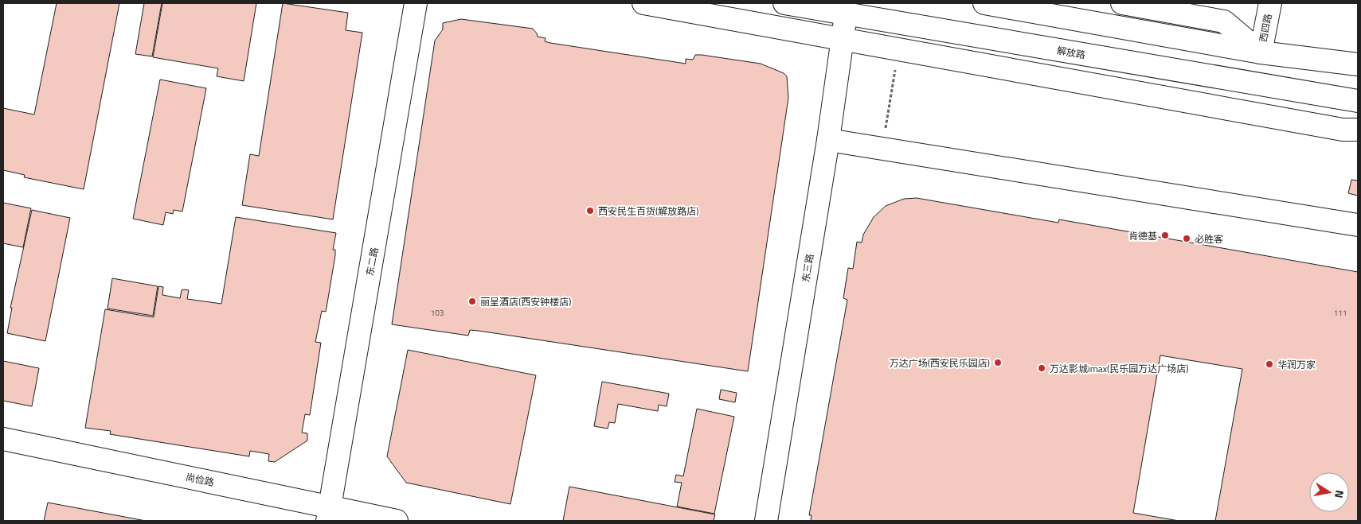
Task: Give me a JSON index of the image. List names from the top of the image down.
{
  "streets": {
    "street": [
      "西四路",
      "解放路",
      "东二路",
      "东三路",
      "尚俭路"
    ]
  },
  "crossings": [
    ["解放路", "东三路"],
    ["东二路", "尚俭路"]
  ],
  "places": [
    "西安民生百货(解放路店)",
    "肯德基",
    "必胜客",
    "丽呈酒店(西安钟楼店)",
    "万达广场(西安民乐园店)",
    "华润万家",
    "万达影城imax(民乐园万达广场店)"
  ],
  "house_numbers": ["103", "111"],
  "north": "right"
}
